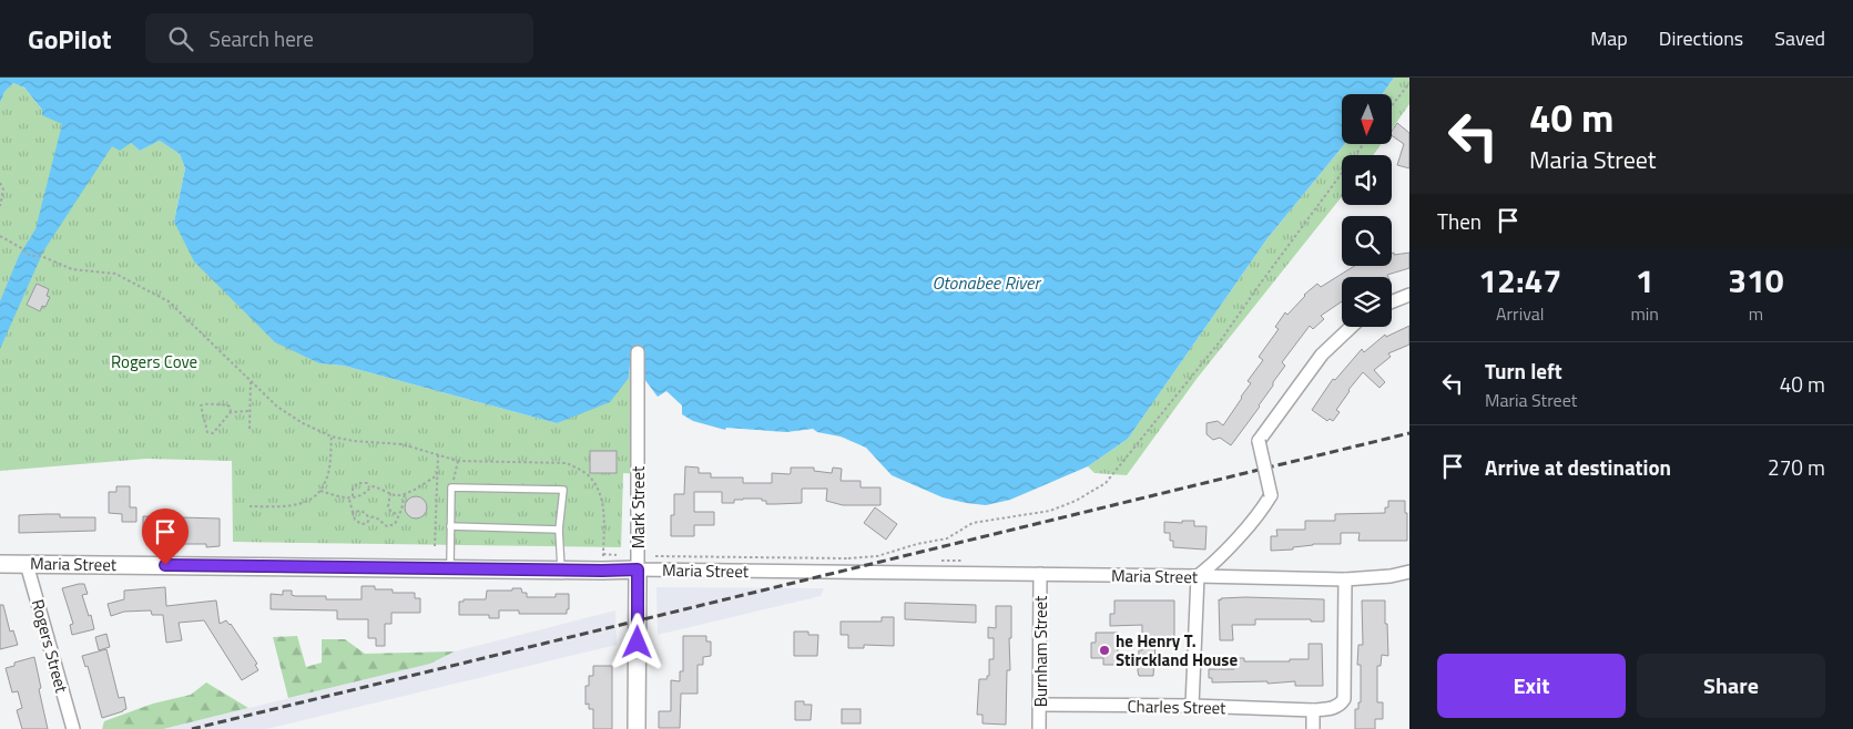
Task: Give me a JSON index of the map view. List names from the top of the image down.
{
  "streets": {
    "street": [
      "Mark Street",
      "Maria Street",
      "Rogers Street",
      "Burnham Street",
      "Charles Street"
    ]
  },
  "crossings": [
    ["Mark Street", "Maria Street"],
    ["Maria Street", "Rogers Street"],
    ["Maria Street", "Burnham Street"],
    ["Maria Street", "Charles Street"],
    ["Burnham Street", "Charles Street"]
  ],
  "water": ["Otonabee River"],
  "parks": ["Rogers Cove"],
  "places": ["he Henry T. Stirckland House"],
  "north": "bottom",
  "page": {
    "header": "GoPilot",
    "search": "Search here",
    "nav": ["Map", "Directions", "Saved"],
    "turn": ["40 m", "Maria Street"],
    "then": "Then",
    "eta": [
      "12:47",
      "Arrival",
      "1",
      "min",
      "310",
      "m"
    ],
    "list": [
      {
        "name": "Turn left",
        "note": "Maria Street",
        "value": "40 m"
      },
      {
        "name": "Arrive at destination",
        "value": "270 m"
      }
    ],
    "buttons": ["Exit", "Share"]
  }
}
